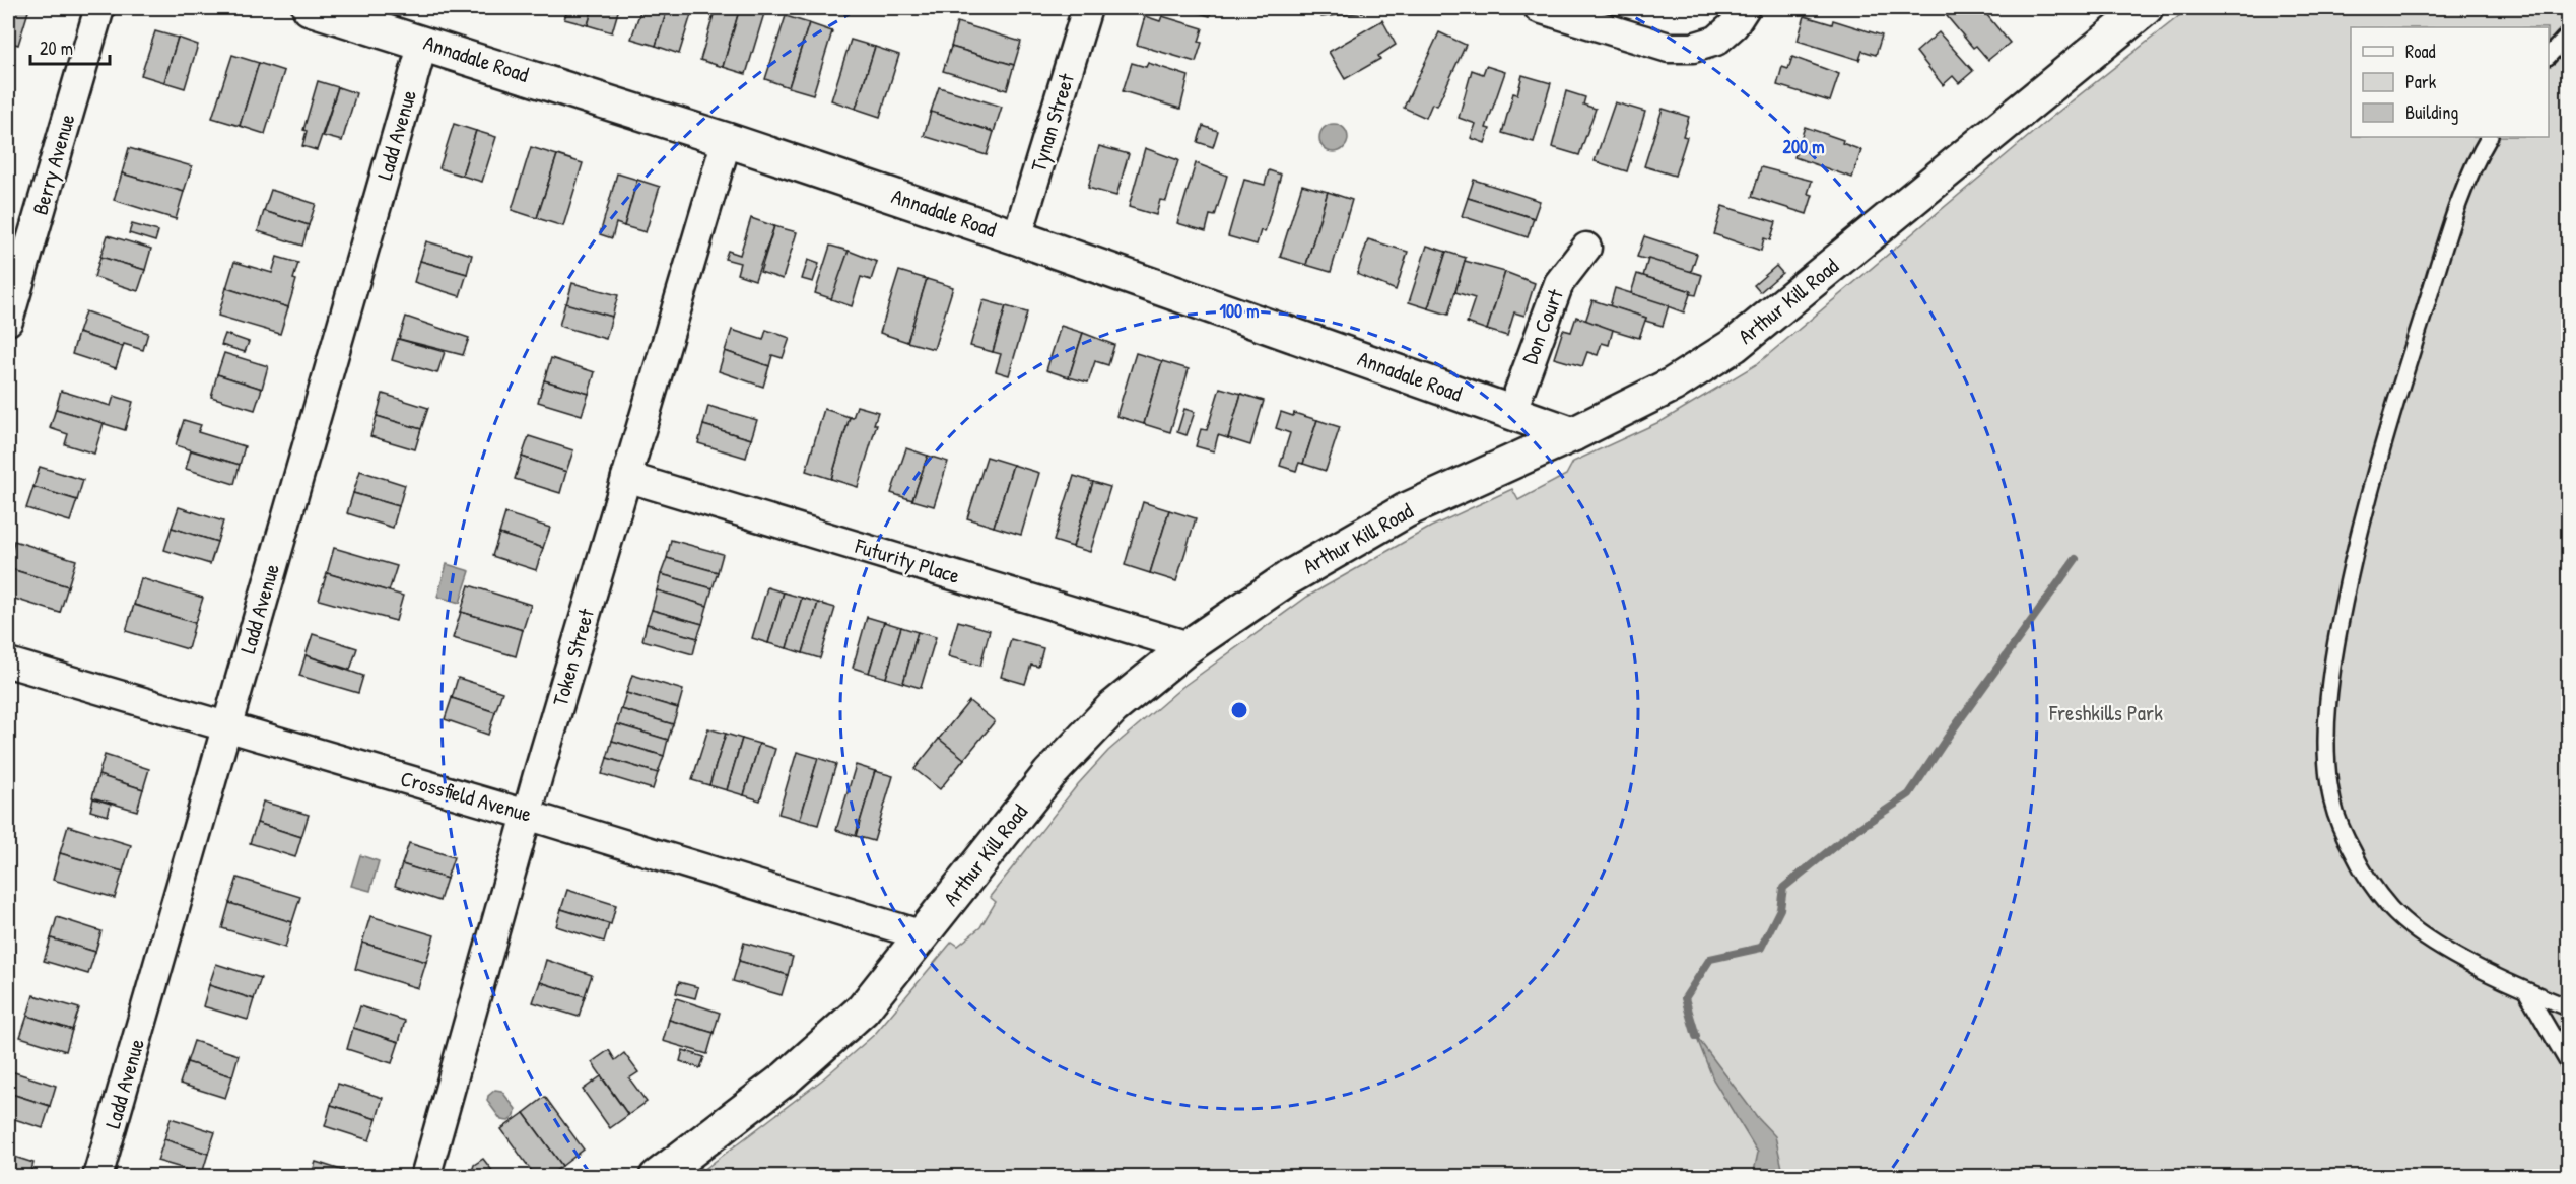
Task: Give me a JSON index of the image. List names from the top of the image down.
{
  "streets": {
    "street": [
      "Annadale Road",
      "Tynan Street",
      "Ladd Avenue",
      "Berry Avenue",
      "Arthur Kill Road",
      "Don Court",
      "Futurity Place",
      "Token Street",
      "Crossfield Avenue"
    ]
  },
  "crossings": [
    ["Annadale Road", "Tynan Street"],
    ["Annadale Road", "Ladd Avenue"],
    ["Annadale Road", "Arthur Kill Road"],
    ["Annadale Road", "Don Court"],
    ["Annadale Road", "Token Street"],
    ["Ladd Avenue", "Crossfield Avenue"],
    ["Arthur Kill Road", "Futurity Place"],
    ["Arthur Kill Road", "Crossfield Avenue"],
    ["Futurity Place", "Token Street"],
    ["Token Street", "Crossfield Avenue"]
  ],
  "parks": ["Freshkills Park"],
  "legend": ["Road", "Park", "Building"],
  "scale_bar": "20 m",
  "rings": ["200 m", "100 m"]
}
